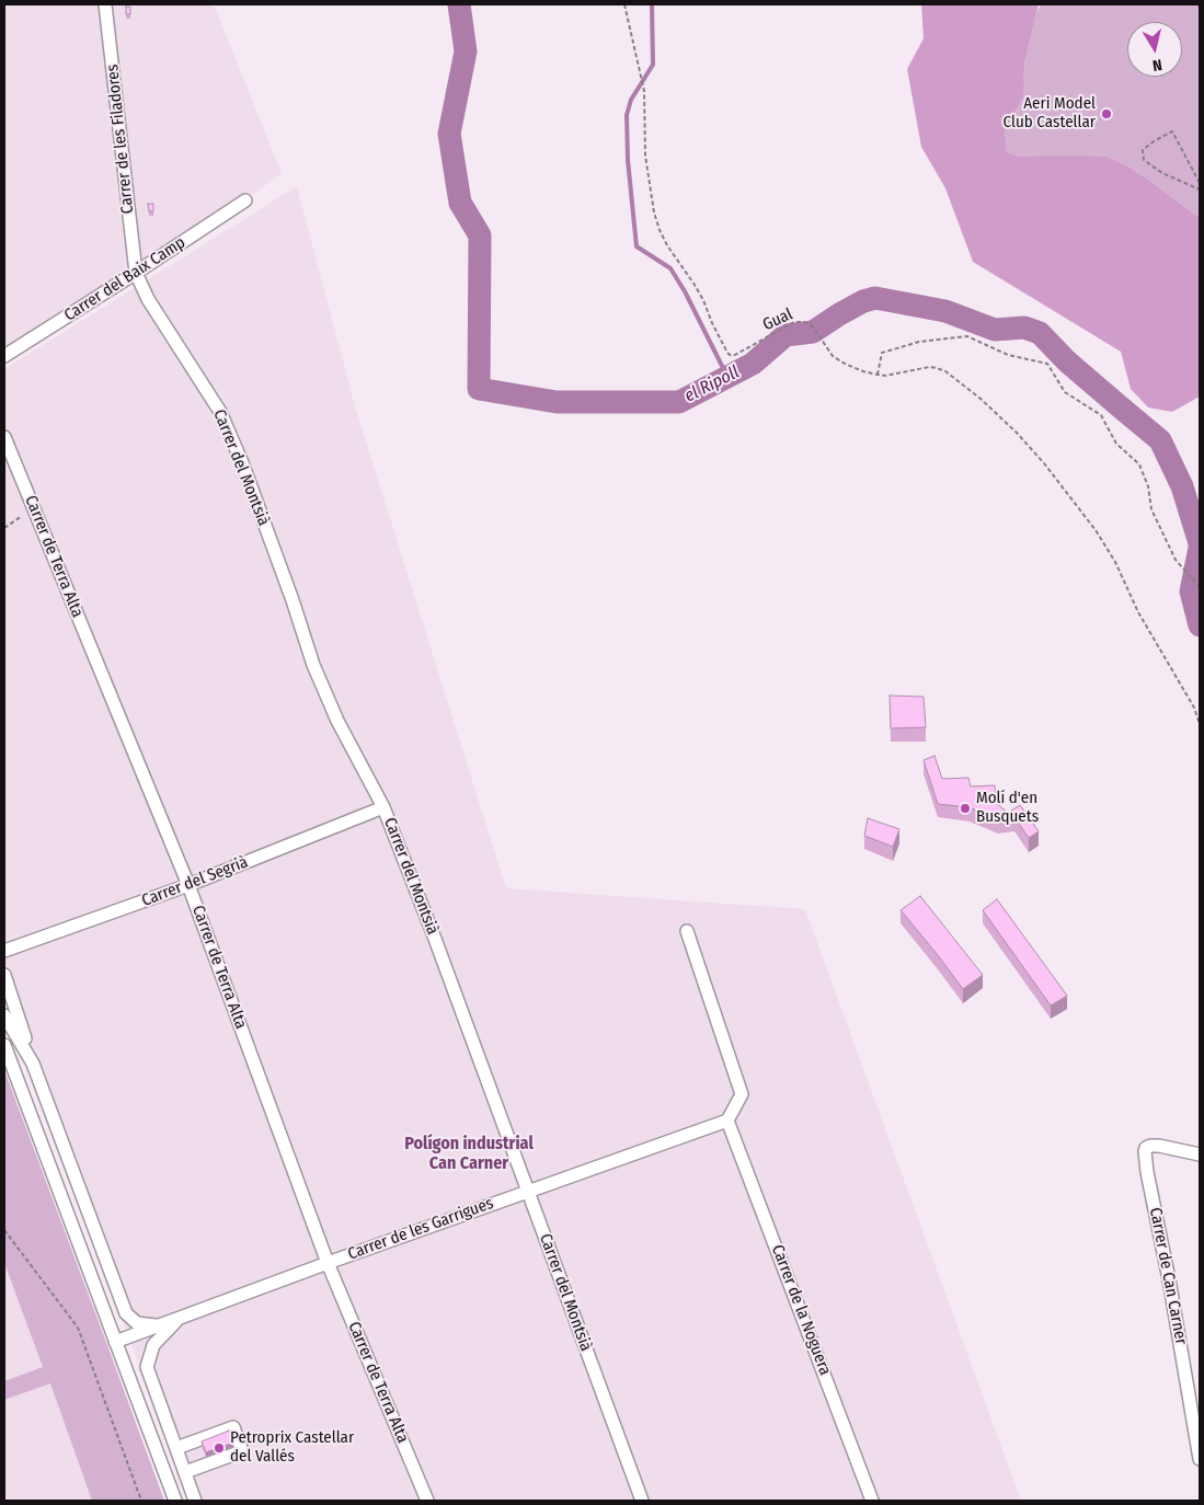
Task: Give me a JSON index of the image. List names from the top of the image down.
{
  "streets": {
    "street": [
      "Carrer de les Filadores",
      "Carrer del Baix Camp",
      "Carrer del Montsià",
      "Carrer de Terra Alta",
      "Carrer del Segrià",
      "Carrer de les Garrigues",
      "Carrer de Can Carner",
      "Carrer de la Noguera"
    ],
    "path": ["Gual"]
  },
  "crossings": [
    ["Carrer de les Filadores", "Carrer del Baix Camp"],
    ["Carrer de les Filadores", "Carrer del Montsià"],
    ["Carrer del Baix Camp", "Carrer del Montsià"],
    ["Carrer del Montsià", "Carrer del Segrià"],
    ["Carrer del Montsià", "Carrer de les Garrigues"],
    ["Carrer de Terra Alta", "Carrer del Segrià"],
    ["Carrer de Terra Alta", "Carrer de les Garrigues"],
    ["Carrer de les Garrigues", "Carrer de la Noguera"]
  ],
  "districts": ["Polígon industrial Can Carner"],
  "water": ["el Ripoll"],
  "places": ["Aeri Model Club Castellar", "Molí d'en Busquets", "Petroprix Castellar del Vallés"],
  "north": "bottom"
}
